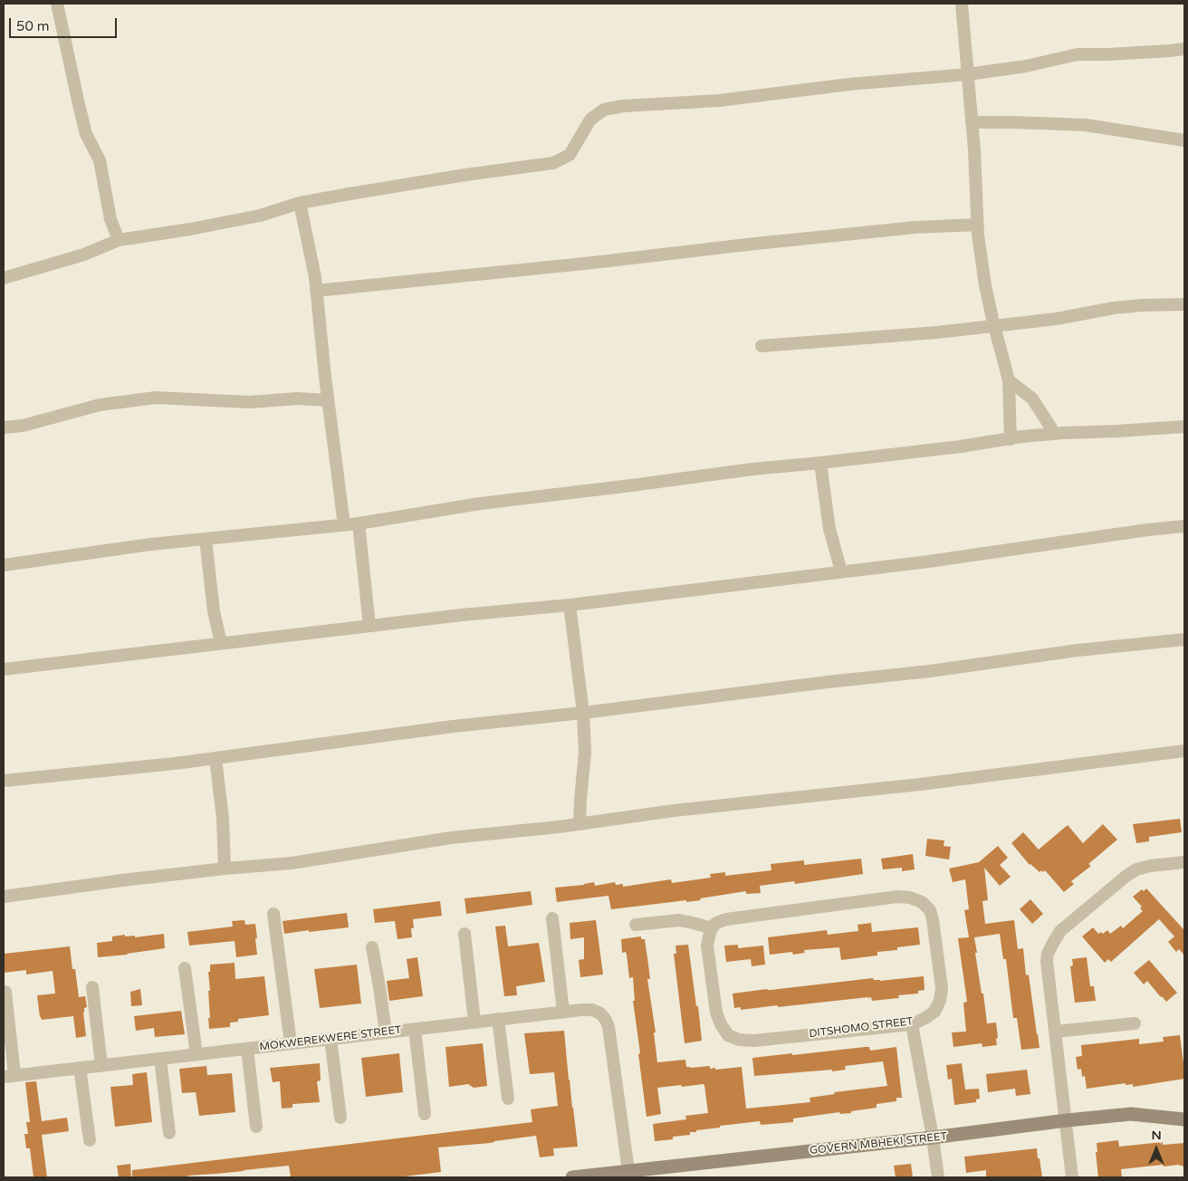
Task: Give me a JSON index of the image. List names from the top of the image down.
{
  "streets": {
    "street": ["DITSHOMO STREET", "MOKWEREKWERE STREET", "GOVERN MBHEKI STREET"]
  },
  "crossings": [
    ["MOKWEREKWERE STREET", "GOVERN MBHEKI STREET"]
  ],
  "scale_bar": "50 m",
  "north": "top"
}
